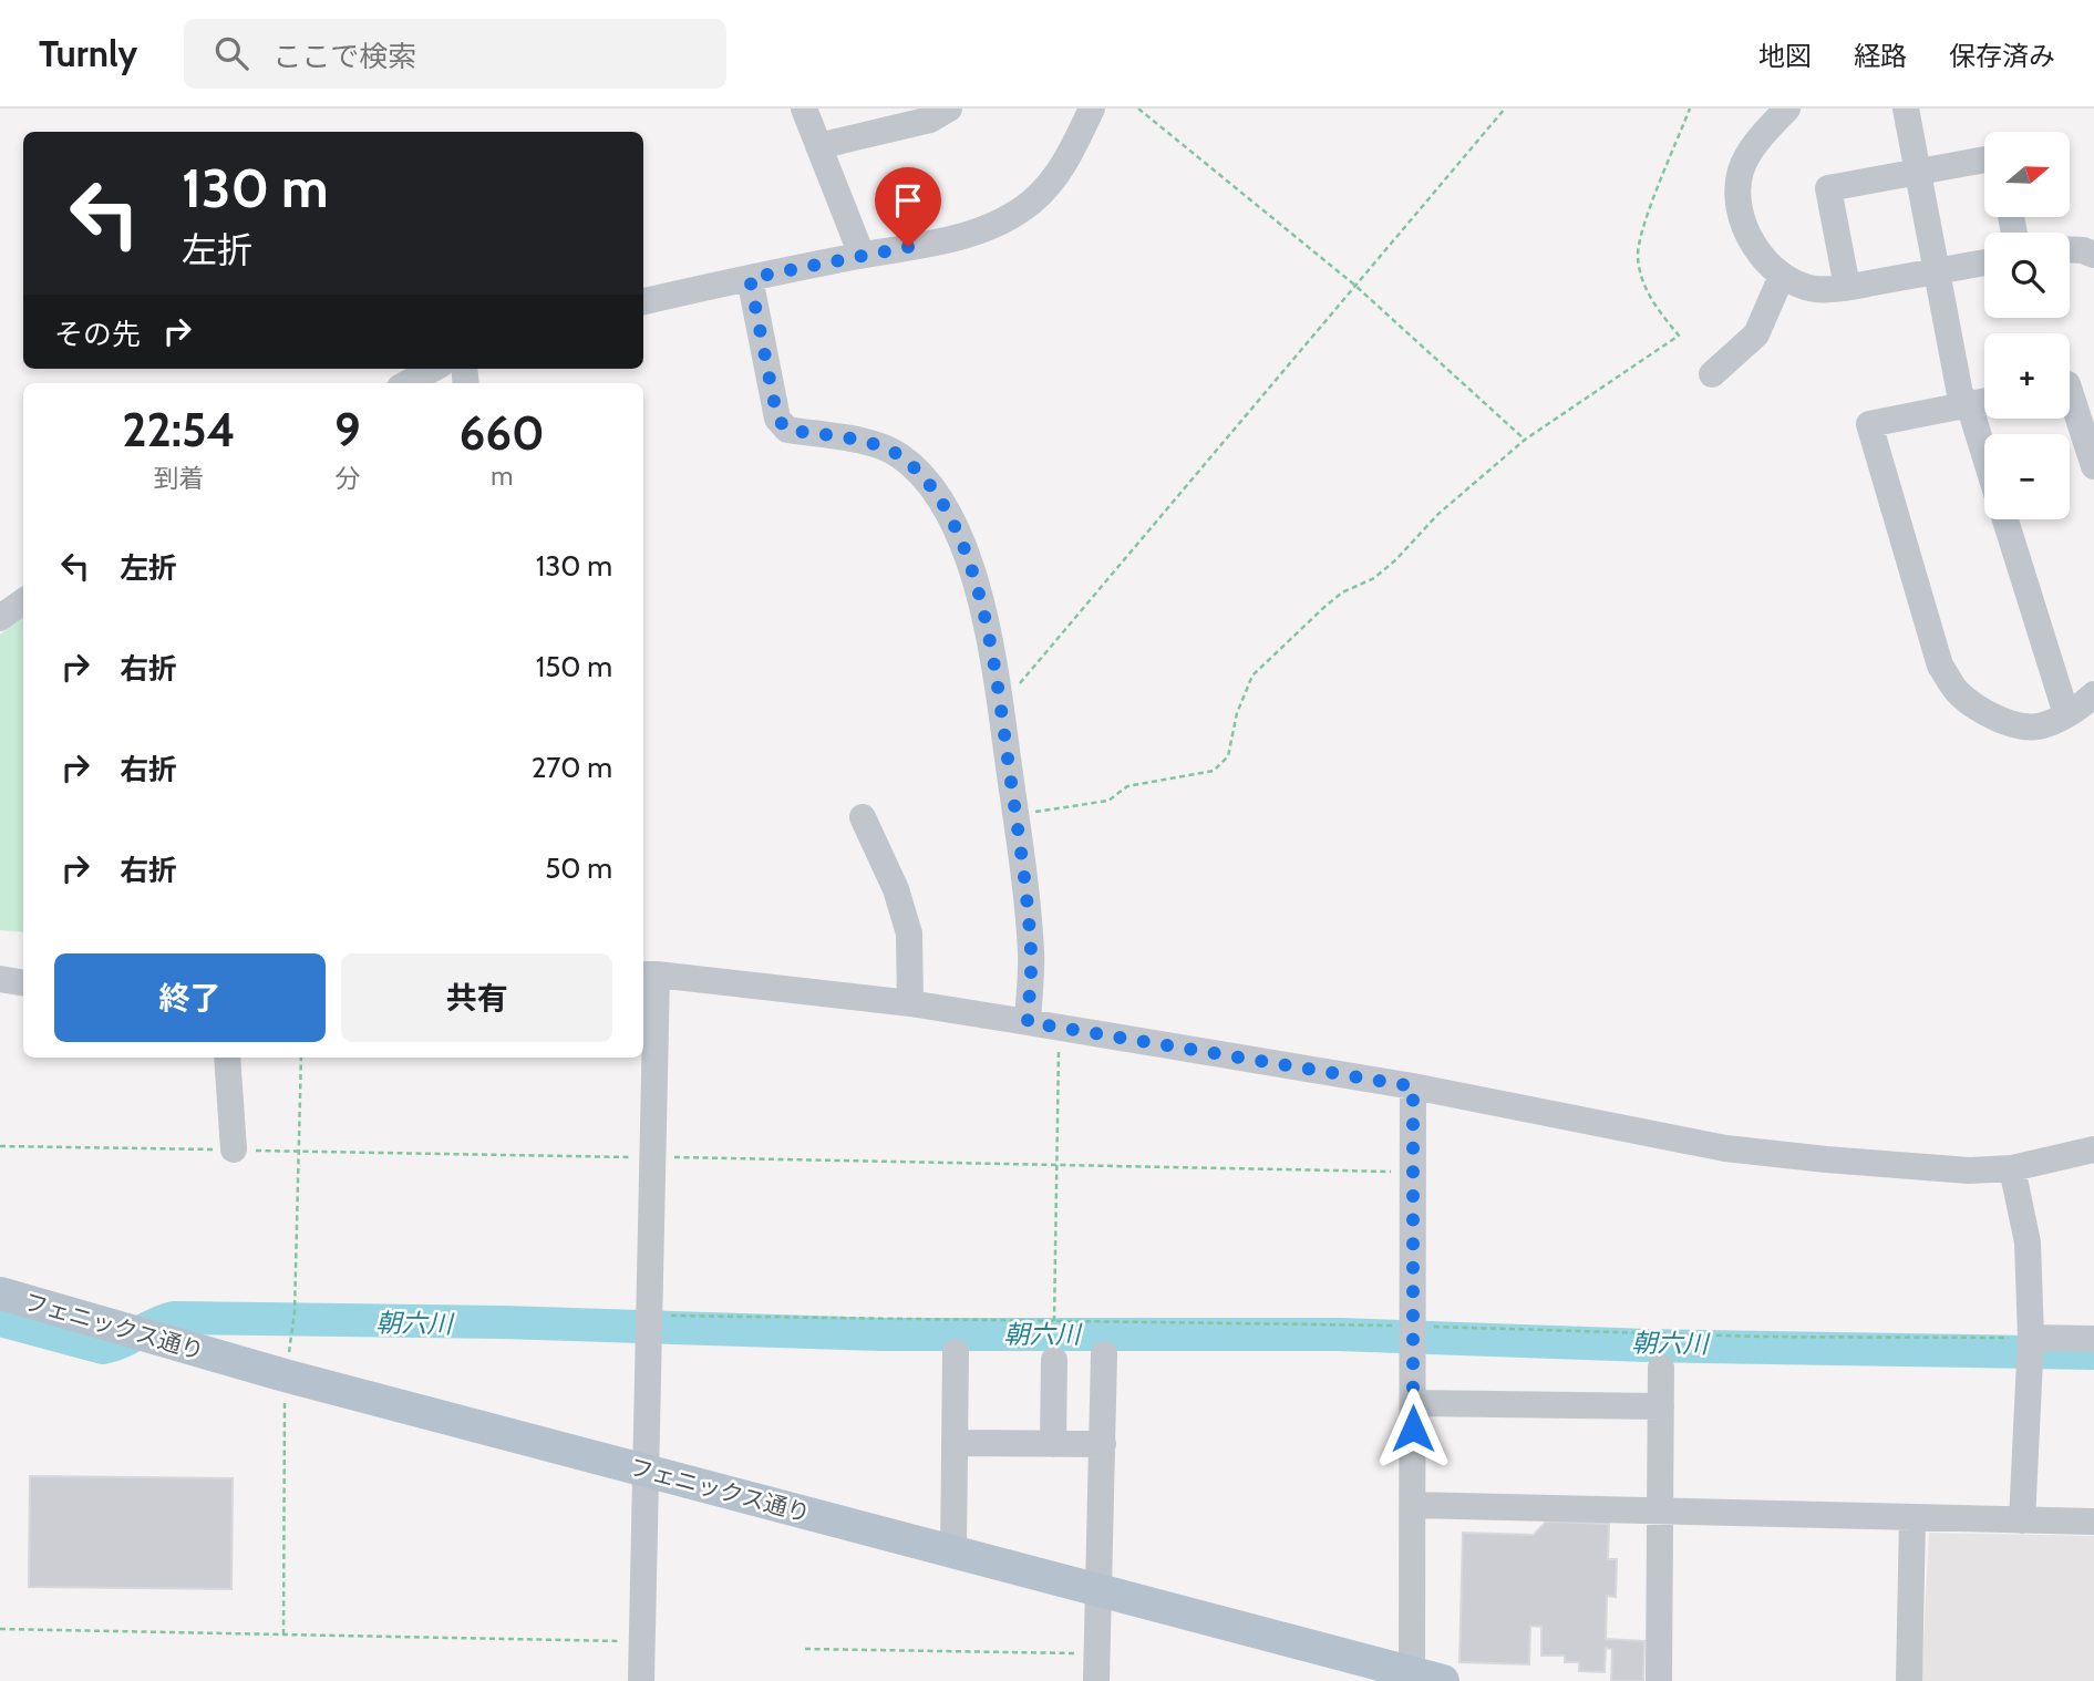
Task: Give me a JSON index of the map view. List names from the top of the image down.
{
  "streets": {
    "main road": ["フェニックス通り"]
  },
  "water": ["朝六川"],
  "north": "right",
  "page": {
    "header": "Turnly",
    "search": "ここで検索",
    "nav": ["地図", "経路", "保存済み"],
    "map_buttons": ["+", "−"],
    "turn": ["130 m", "左折"],
    "then": "その先",
    "eta": [
      "22:54",
      "到着",
      "9",
      "分",
      "660",
      "m"
    ],
    "list": [
      {
        "name": "左折",
        "value": "130 m"
      },
      {
        "name": "右折",
        "value": "150 m"
      },
      {
        "name": "右折",
        "value": "270 m"
      },
      {
        "name": "右折",
        "value": "50 m"
      }
    ],
    "buttons": ["終了", "共有"]
  }
}
